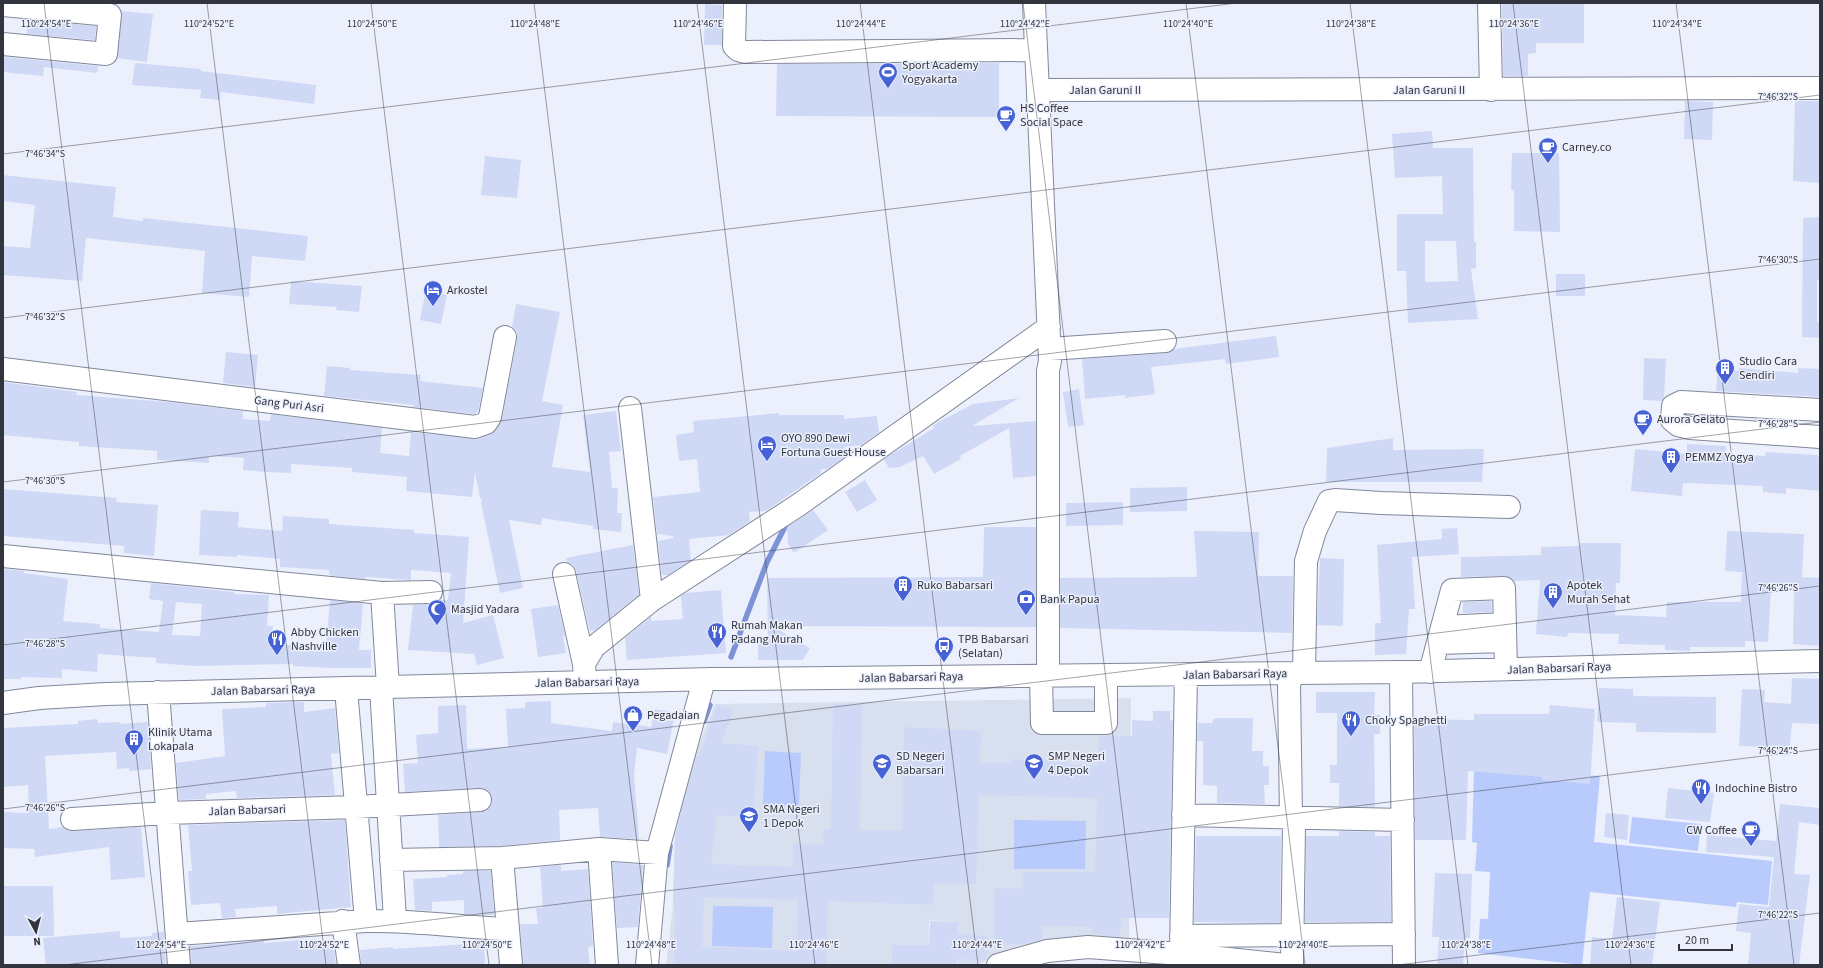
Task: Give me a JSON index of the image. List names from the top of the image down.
{
  "streets": {
    "street": [
      "Jalan Garuni II",
      "Gang Puri Asri",
      "Jalan Babarsari Raya",
      "Jalan Babarsari"
    ]
  },
  "places": {
    "sports": ["Sport Academy Yogyakarta"],
    "cafe": [
      "HS Coffee Social Space",
      "Carney.co",
      "Aurora Gelato",
      "CW Coffee"
    ],
    "hotel": ["Arkostel", "OYO 890 Dewi Fortuna Guest House"],
    "building": [
      "Studio Cara Sendiri",
      "PEMMZ Yogya",
      "Ruko Babarsari",
      "Apotek Murah Sehat",
      "Klinik Utama Lokapala"
    ],
    "bank": ["Bank Papua"],
    "mosque": ["Masjid Yadara"],
    "restaurant": [
      "Rumah Makan Padang Murah",
      "Abby Chicken Nashville",
      "Choky Spaghetti",
      "Indochine Bistro"
    ],
    "bus stop": ["TPB Babarsari (Selatan)"],
    "shop": ["Pegadaian"],
    "school or university": ["SD Negeri Babarsari", "SMP Negeri 4 Depok", "SMA Negeri 1 Depok"]
  },
  "scale_bar": "20 m",
  "north": "bottom",
  "coordinates": [
    "110°24'54\"E",
    "110°24'52\"E",
    "110°24'50\"E",
    "110°24'48\"E",
    "110°24'46\"E",
    "110°24'44\"E",
    "110°24'42\"E",
    "110°24'40\"E",
    "110°24'38\"E",
    "110°24'36\"E",
    "110°24'34\"E",
    "7°46'32\"S",
    "7°46'34\"S",
    "7°46'30\"S",
    "7°46'28\"S",
    "7°46'26\"S",
    "7°46'24\"S",
    "7°46'22\"S"
  ]
}
